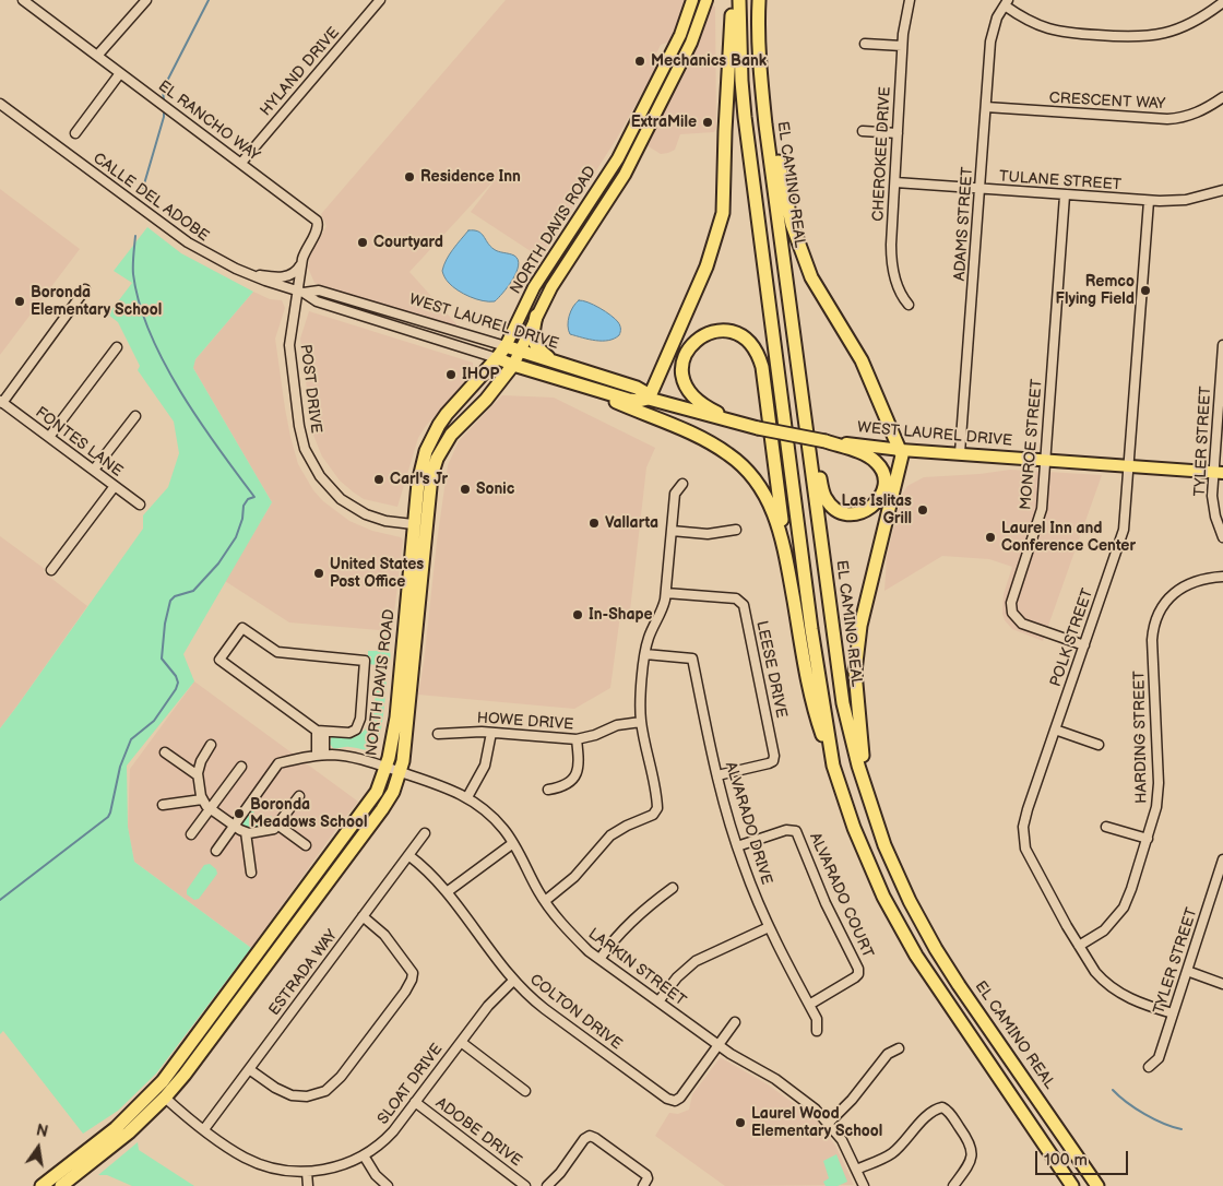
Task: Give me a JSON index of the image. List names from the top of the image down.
{
  "streets": {
    "highway": ["EL CAMINO REAL", "NORTH DAVIS ROAD", "WEST LAUREL DRIVE"],
    "street": [
      "HYLAND DRIVE",
      "CRESCENT WAY",
      "EL RANCHO WAY",
      "CHEROKEE DRIVE",
      "TULANE STREET",
      "CALLE DEL ADOBE",
      "ADAMS STREET",
      "POST DRIVE",
      "TYLER STREET",
      "FONTES LANE",
      "MONROE STREET",
      "POLK STREET",
      "LEESE DRIVE",
      "HOWE DRIVE",
      "HARDING STREET",
      "ALVARADO DRIVE",
      "ALVARADO COURT",
      "LARKIN STREET",
      "ESTRADA WAY",
      "COLTON DRIVE",
      "SLOAT DRIVE",
      "ADOBE DRIVE"
    ]
  },
  "crossings": [
    ["HYLAND DRIVE", "EL RANCHO WAY"],
    ["CRESCENT WAY", "ADAMS STREET"],
    ["EL RANCHO WAY", "CALLE DEL ADOBE"],
    ["EL RANCHO WAY", "WEST LAUREL DRIVE"],
    ["EL RANCHO WAY", "POST DRIVE"],
    ["CHEROKEE DRIVE", "TULANE STREET"],
    ["TULANE STREET", "ADAMS STREET"],
    ["TULANE STREET", "MONROE STREET"],
    ["TULANE STREET", "POLK STREET"],
    ["CALLE DEL ADOBE", "WEST LAUREL DRIVE"],
    ["CALLE DEL ADOBE", "POST DRIVE"],
    ["ADAMS STREET", "WEST LAUREL DRIVE"],
    ["NORTH DAVIS ROAD", "WEST LAUREL DRIVE"],
    ["NORTH DAVIS ROAD", "POST DRIVE"],
    ["NORTH DAVIS ROAD", "LARKIN STREET"],
    ["NORTH DAVIS ROAD", "SLOAT DRIVE"],
    ["WEST LAUREL DRIVE", "POST DRIVE"],
    ["WEST LAUREL DRIVE", "TYLER STREET"],
    ["WEST LAUREL DRIVE", "MONROE STREET"],
    ["WEST LAUREL DRIVE", "POLK STREET"],
    ["TYLER STREET", "POLK STREET"],
    ["MONROE STREET", "POLK STREET"],
    ["POLK STREET", "HARDING STREET"],
    ["LEESE DRIVE", "ALVARADO DRIVE"],
    ["ALVARADO DRIVE", "ALVARADO COURT"],
    ["LARKIN STREET", "COLTON DRIVE"],
    ["ESTRADA WAY", "COLTON DRIVE"],
    ["ESTRADA WAY", "SLOAT DRIVE"],
    ["COLTON DRIVE", "SLOAT DRIVE"],
    ["SLOAT DRIVE", "ADOBE DRIVE"]
  ],
  "places": [
    "Mechanics Bank",
    "ExtraMile",
    "Residence Inn",
    "Courtyard",
    "Remco Flying Field",
    "Boronda Elementary School",
    "IHOP",
    "Carl's Jr",
    "Sonic",
    "Las Islitas Grill",
    "Vallarta",
    "Laurel Inn and Conference Center",
    "United States Post Office",
    "In-Shape",
    "Boronda Meadows School",
    "Laurel Wood Elementary School"
  ],
  "scale_bar": "100 m",
  "north": "top"
}
